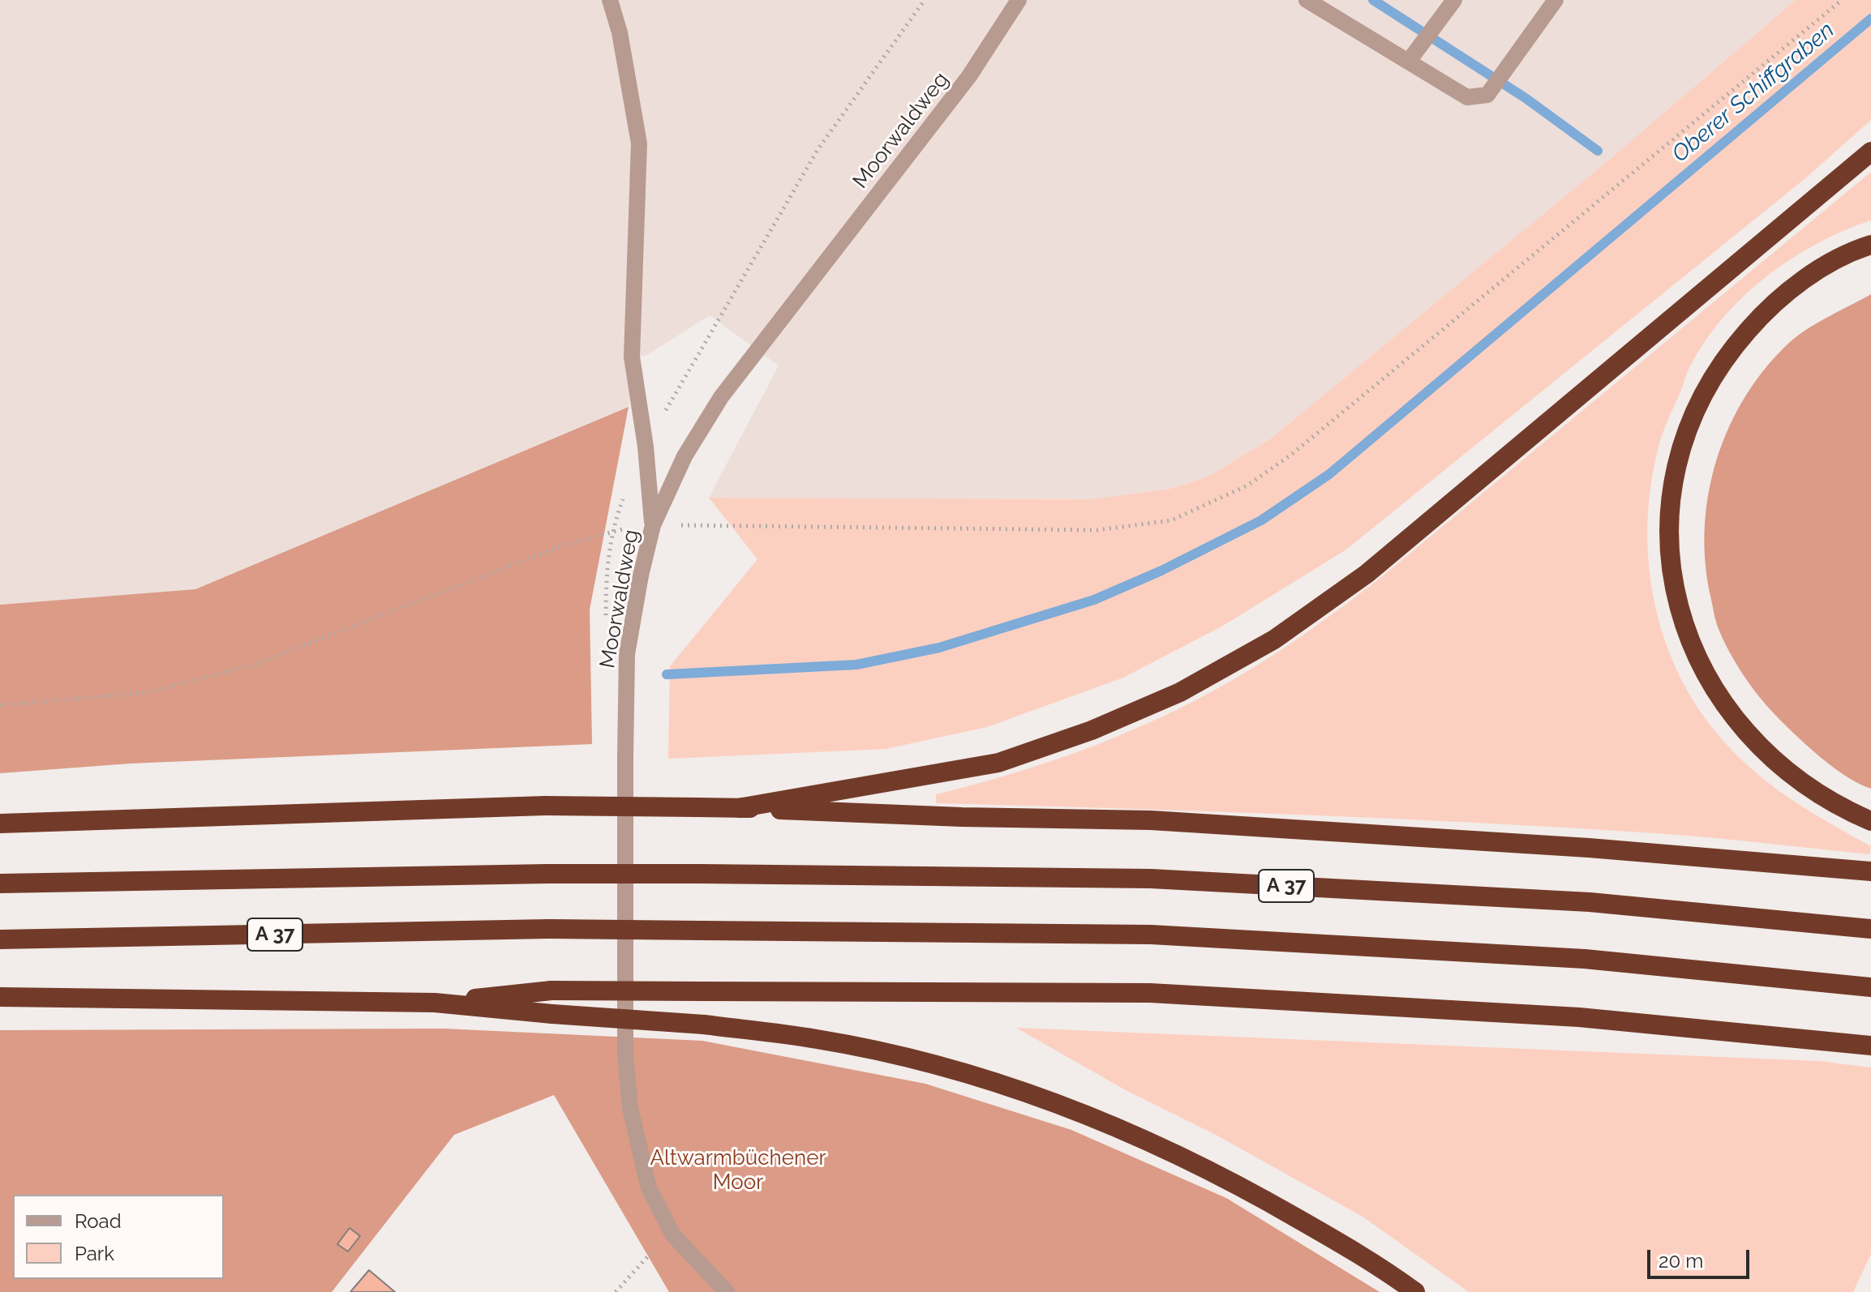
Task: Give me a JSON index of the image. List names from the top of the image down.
{
  "streets": {
    "highway": ["A 37"],
    "street": ["Moorwaldweg"]
  },
  "water": ["Oberer Schiffgraben"],
  "parks": ["Altwarmbüchener Moor"],
  "legend": ["Road", "Park"],
  "scale_bar": "20 m"
}
